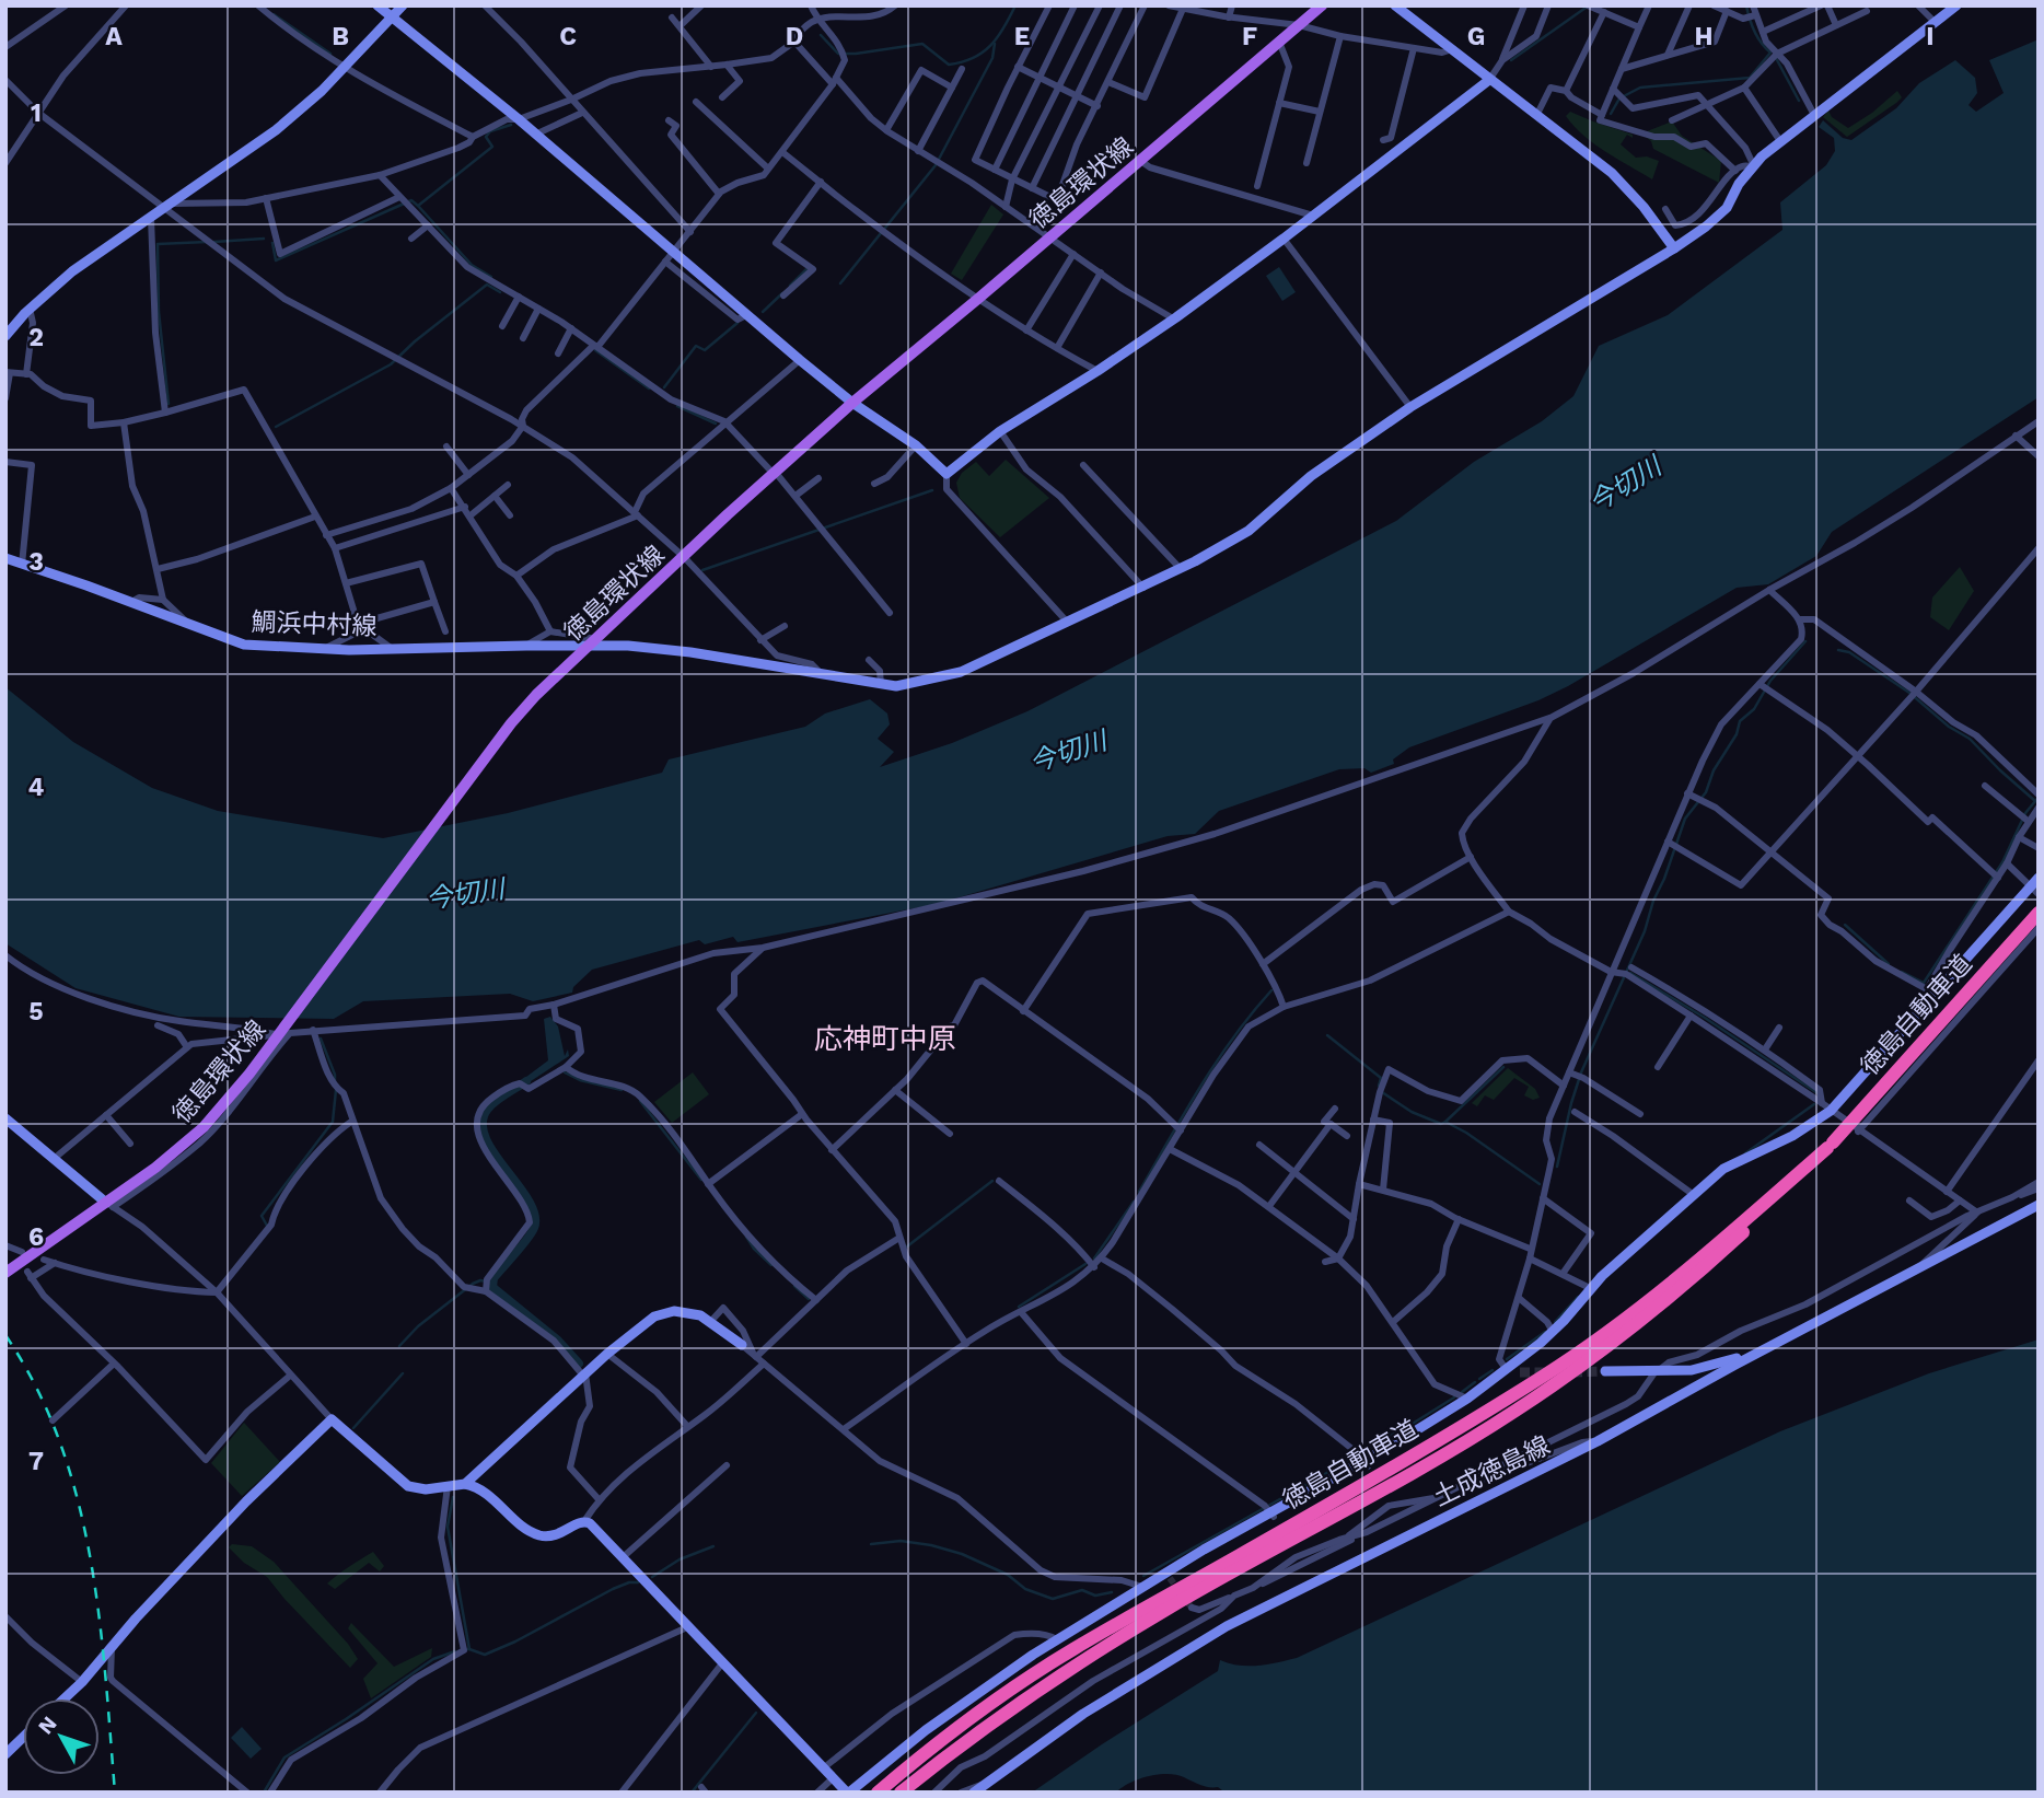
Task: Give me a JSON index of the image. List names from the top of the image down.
{
  "streets": {
    "highway": ["徳島自動車道"],
    "main road": ["徳島環状線"],
    "street": ["鯛浜中村線", "土成徳島線"]
  },
  "crossings": [
    ["徳島環状線", "鯛浜中村線"]
  ],
  "districts": ["応神町中原"],
  "water": ["今切川"],
  "north": "top left",
  "grid": {
    "columns": [
      "A",
      "B",
      "C",
      "D",
      "E",
      "F",
      "G",
      "H",
      "I"
    ],
    "rows": [
      "1",
      "2",
      "3",
      "4",
      "5",
      "6",
      "7"
    ]
  }
}
